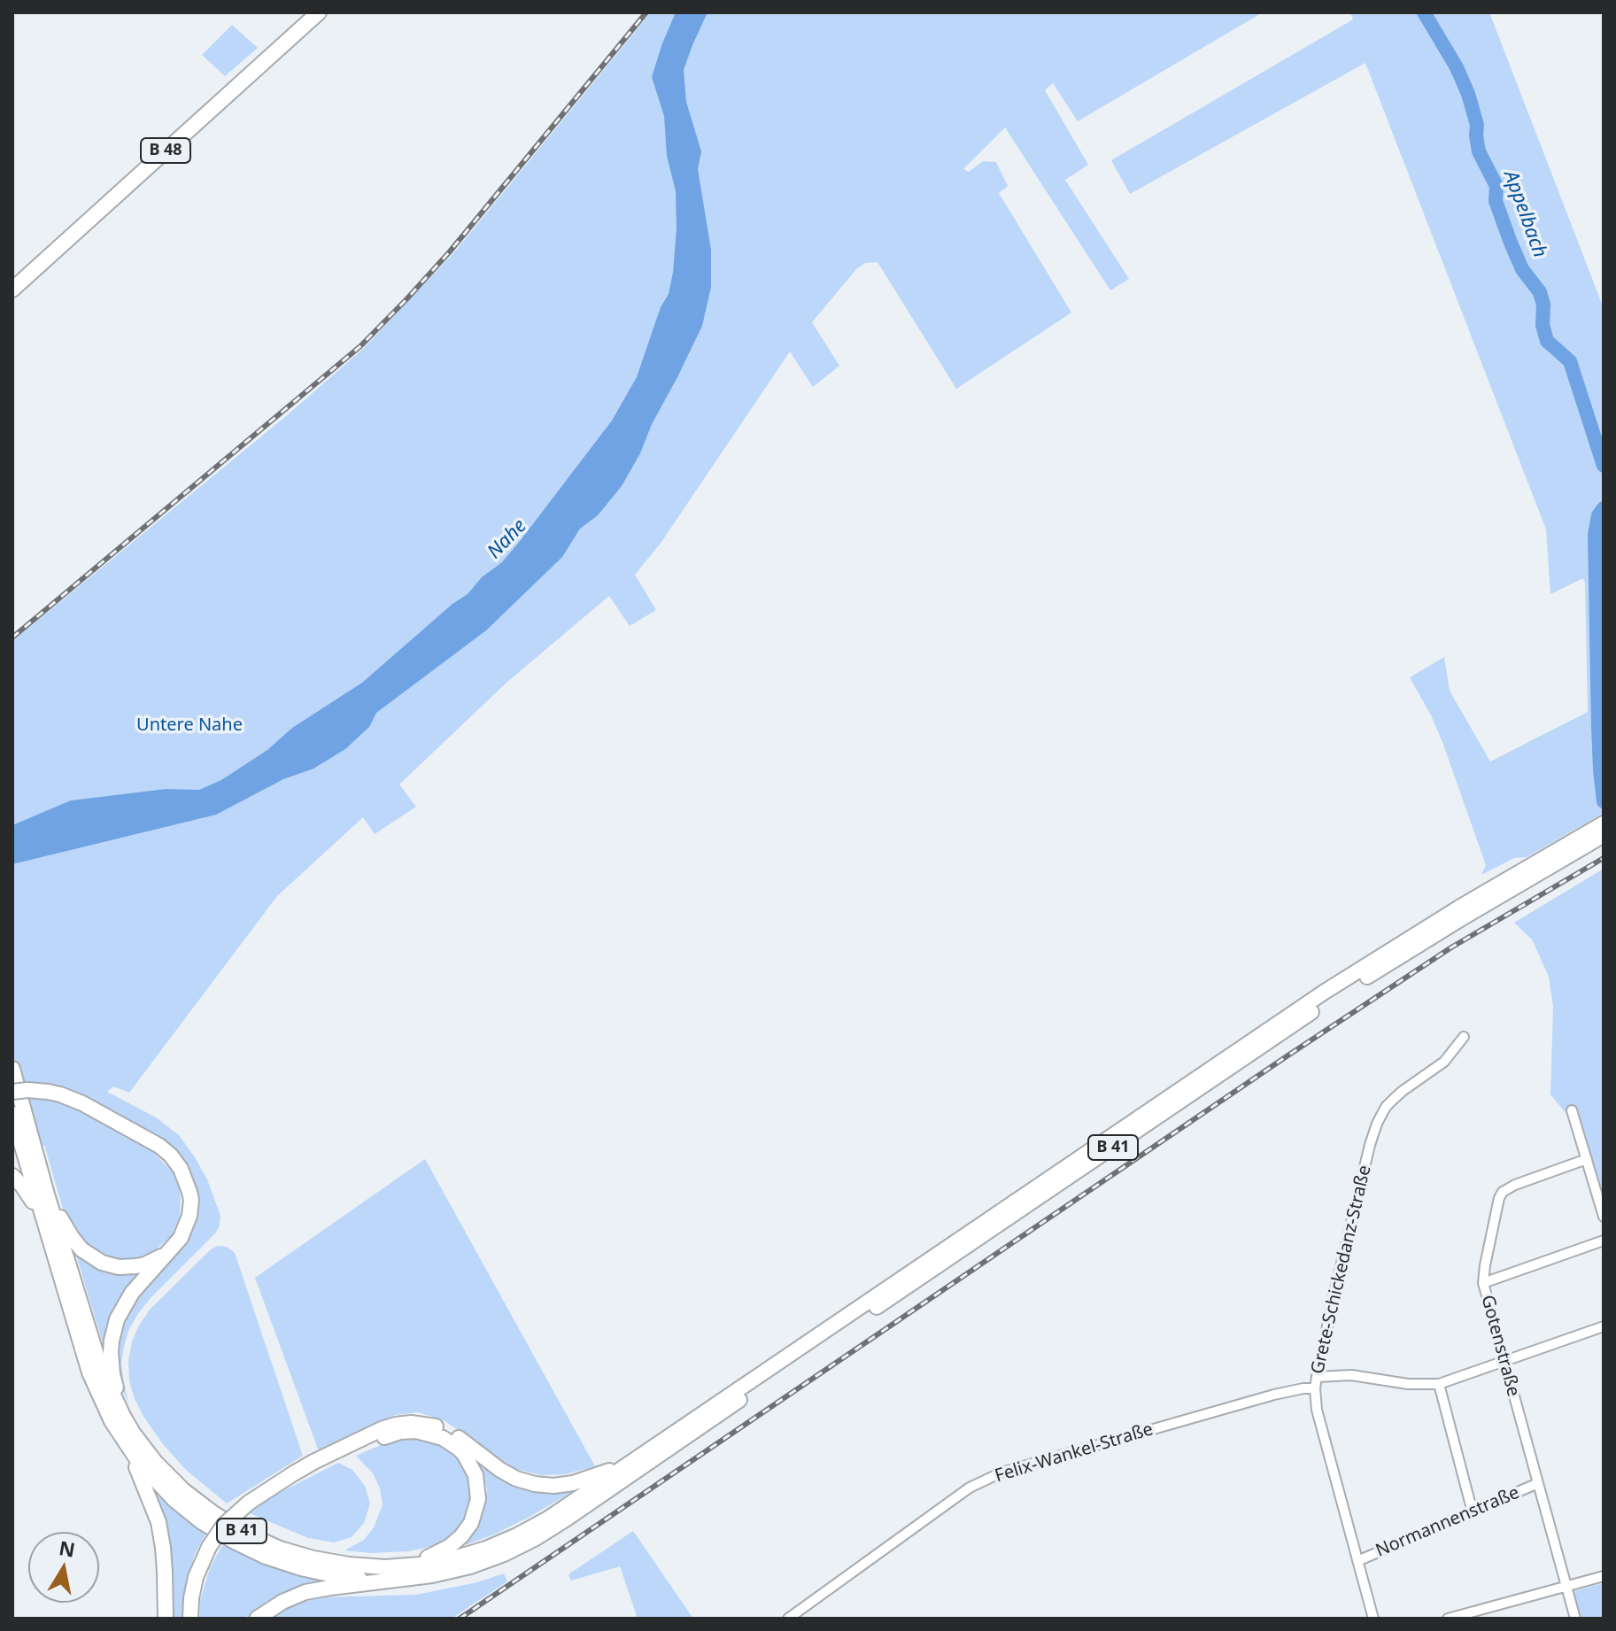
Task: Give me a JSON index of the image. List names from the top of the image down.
{
  "streets": {
    "main road": ["B 48", "B 41"],
    "street": [
      "Grete-Schickedanz-Straße",
      "Gotenstraße",
      "Felix-Wankel-Straße",
      "Normannenstraße"
    ]
  },
  "crossings": [
    ["Grete-Schickedanz-Straße", "Felix-Wankel-Straße"],
    ["Grete-Schickedanz-Straße", "Normannenstraße"],
    ["Gotenstraße", "Normannenstraße"]
  ],
  "water": ["Appelbach", "Nahe"],
  "parks": ["Untere Nahe"],
  "north": "top"
}
